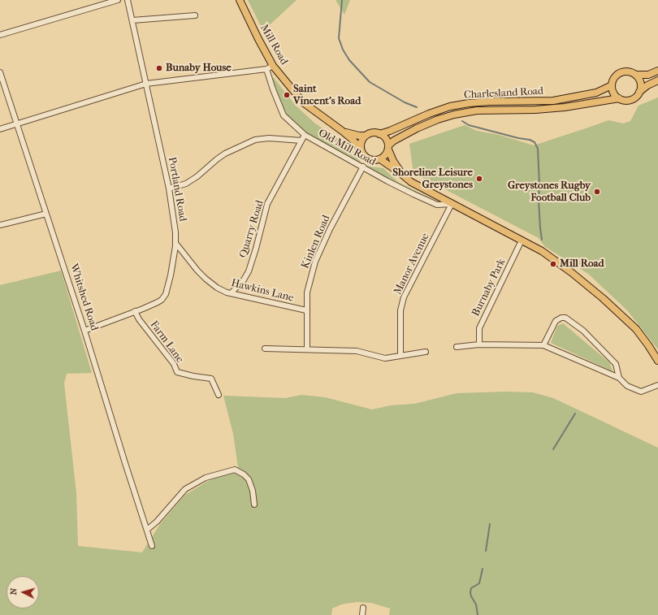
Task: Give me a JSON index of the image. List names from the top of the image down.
{
  "streets": {
    "main road": ["Mill Road", "Charlesland Road"],
    "street": [
      "Old Mill Road",
      "Portland Road",
      "Quarry Road",
      "Kinlen Road",
      "Manor Avenue",
      "Burnaby Park",
      "Hawkins Lane",
      "Whitshed Road",
      "Farm Lane"
    ]
  },
  "crossings": [
    ["Mill Road", "Charlesland Road"],
    ["Old Mill Road", "Quarry Road"],
    ["Old Mill Road", "Kinlen Road"],
    ["Old Mill Road", "Manor Avenue"],
    ["Portland Road", "Hawkins Lane"],
    ["Portland Road", "Whitshed Road"],
    ["Portland Road", "Farm Lane"],
    ["Quarry Road", "Hawkins Lane"],
    ["Kinlen Road", "Hawkins Lane"]
  ],
  "places": [
    "Bunaby House",
    "Saint Vincent's Road",
    "Shoreline Leisure Greystones",
    "Greystones Rugby Football Club",
    "Mill Road"
  ],
  "north": "left"
}
